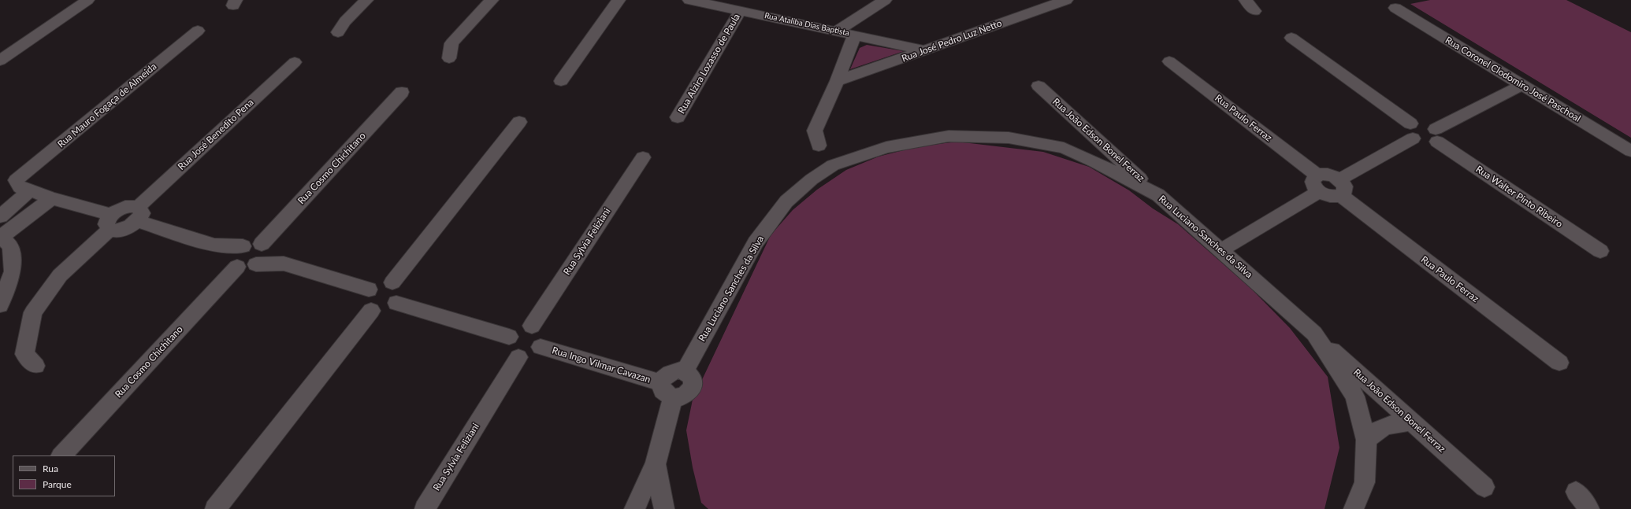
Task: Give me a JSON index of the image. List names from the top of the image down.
{
  "streets": {
    "street": [
      "Rua Ataliba Dias Baptista",
      "Rua José Pedro Luz Netto",
      "Rua Alzira Lozasso de Paula",
      "Rua Coronel Clodomiro José Paschoal",
      "Rua Mauro Fogaça de Almeida",
      "Rua Paulo Ferraz",
      "Rua José Benedito Pena",
      "Rua João Edson Bonel Ferraz",
      "Rua Cosmo Chichitano",
      "Rua Walter Pinto Ribeiro",
      "Rua Luciano Sanches da Silva",
      "Rua Sylvia Feliziani",
      "Rua Ingo Vilmar Cavazan"
    ]
  },
  "crossings": [
    ["Rua Ataliba Dias Baptista", "Rua José Pedro Luz Netto"],
    ["Rua Ataliba Dias Baptista", "Rua Alzira Lozasso de Paula"],
    ["Rua João Edson Bonel Ferraz", "Rua Luciano Sanches da Silva"],
    ["Rua Luciano Sanches da Silva", "Rua Ingo Vilmar Cavazan"],
    ["Rua Sylvia Feliziani", "Rua Ingo Vilmar Cavazan"]
  ],
  "legend": ["Rua", "Parque"]
}
